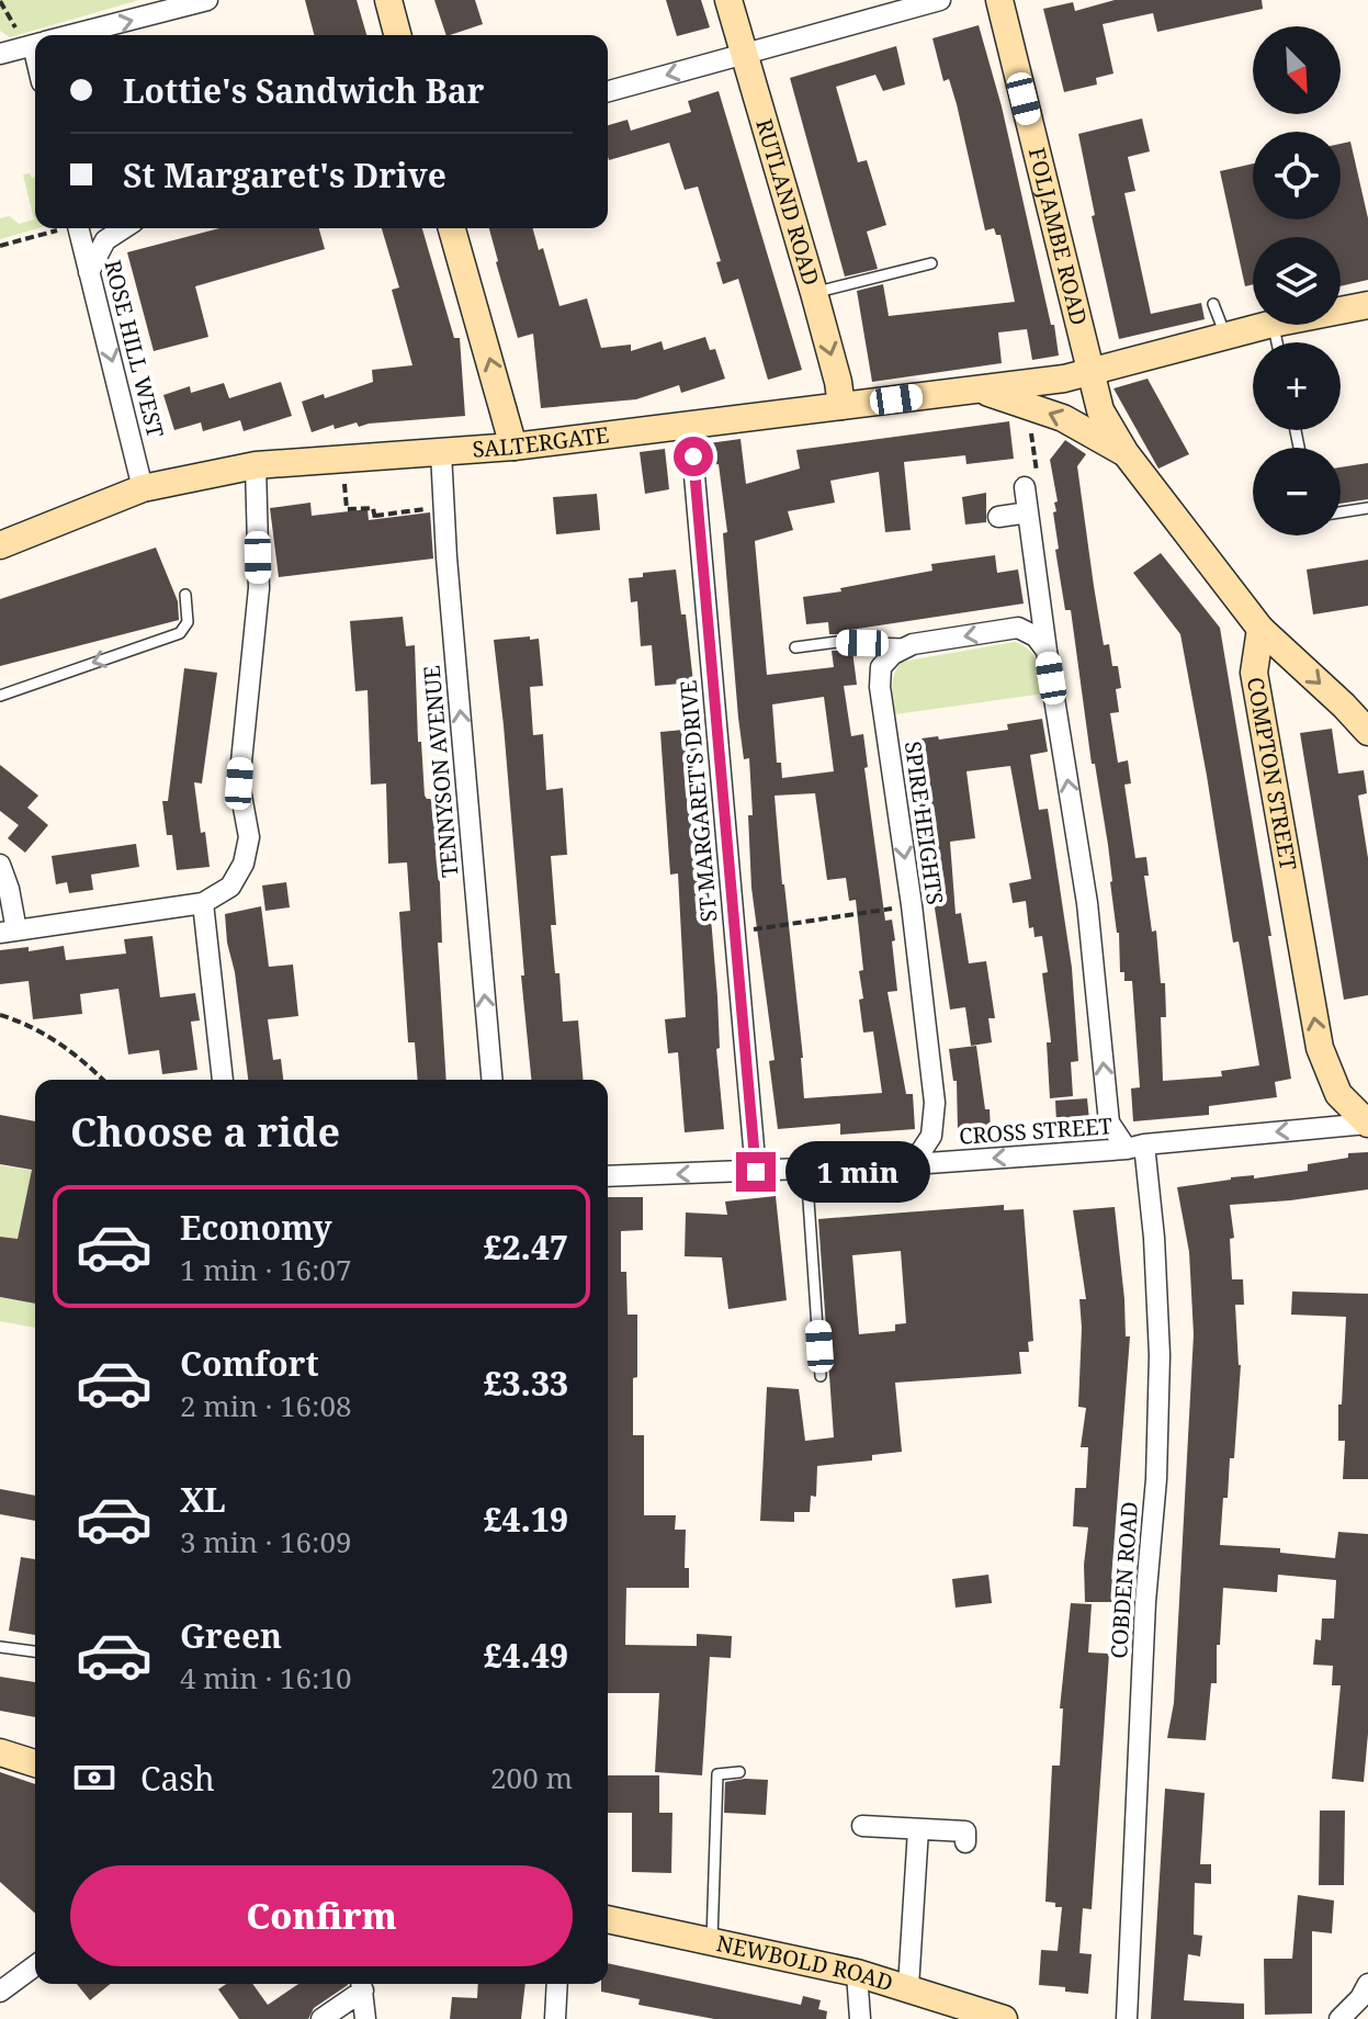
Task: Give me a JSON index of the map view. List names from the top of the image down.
{
  "streets": {
    "street": [
      "RUTLAND ROAD",
      "FOLJAMBE ROAD",
      "ROSE HILL WEST",
      "SALTERGATE",
      "TENNYSON AVENUE",
      "COMPTON STREET",
      "ST MARGARET'S DRIVE",
      "SPIRE HEIGHTS",
      "CROSS STREET",
      "COBDEN ROAD",
      "NEWBOLD ROAD"
    ]
  },
  "crossings": [
    ["RUTLAND ROAD", "SALTERGATE"],
    ["FOLJAMBE ROAD", "SALTERGATE"],
    ["ROSE HILL WEST", "SALTERGATE"],
    ["SALTERGATE", "TENNYSON AVENUE"],
    ["SALTERGATE", "ST MARGARET'S DRIVE"],
    ["COMPTON STREET", "CROSS STREET"],
    ["ST MARGARET'S DRIVE", "CROSS STREET"],
    ["SPIRE HEIGHTS", "CROSS STREET"],
    ["CROSS STREET", "COBDEN ROAD"]
  ],
  "one_way": ["ROSE HILL WEST", "TENNYSON AVENUE", "CROSS STREET"],
  "north": "bottom right",
  "page": {
    "map_buttons": ["+", "−"],
    "banner": ["Lottie's Sandwich Bar", "St Margaret's Drive"],
    "heading": "Choose a ride",
    "bubble": "1 min",
    "list": [
      {
        "name": "Economy",
        "note": "1 min · 16:07",
        "value": "£2.47"
      },
      {
        "name": "Comfort",
        "note": "2 min · 16:08",
        "value": "£3.33"
      },
      {
        "name": "XL",
        "note": "3 min · 16:09",
        "value": "£4.19"
      },
      {
        "name": "Green",
        "note": "4 min · 16:10",
        "value": "£4.49"
      }
    ],
    "pay": ["Cash", "200 m"],
    "buttons": "Confirm"
  }
}
